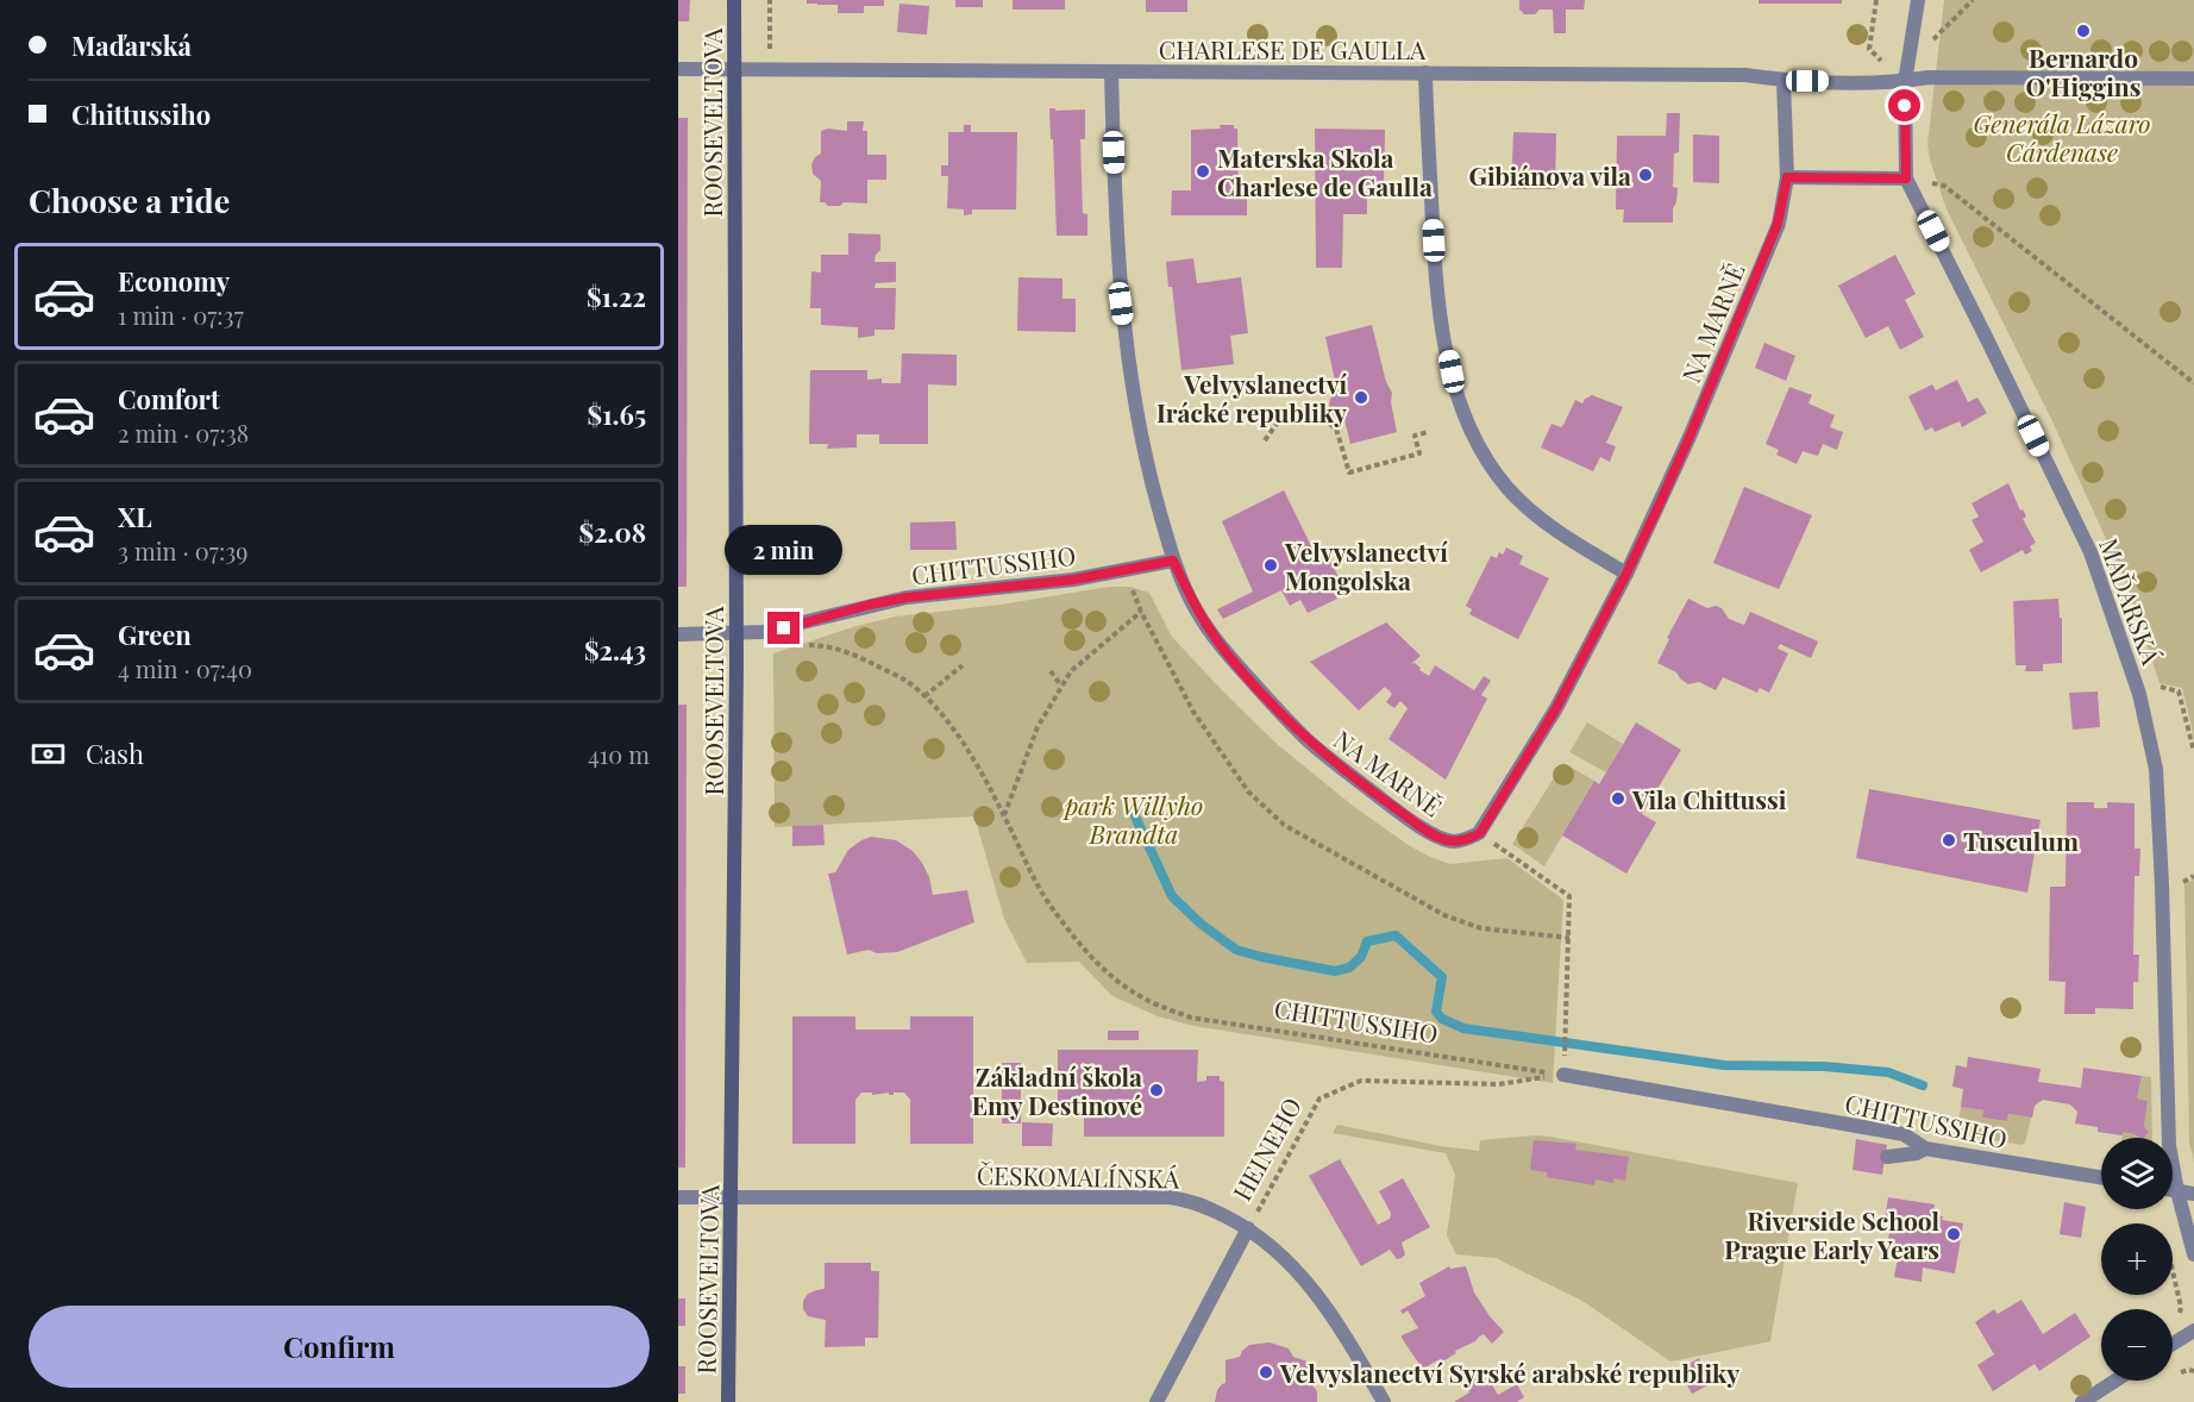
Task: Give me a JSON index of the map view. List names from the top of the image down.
{
  "streets": {
    "street": [
      "CHARLESE DE GAULLA",
      "ROOSEVELTOVA",
      "NA MARNĚ",
      "CHITTUSSIHO",
      "MAĎARSKÁ",
      "HEINEHO",
      "ČESKOMALÍNSKÁ"
    ]
  },
  "crossings": [
    ["CHARLESE DE GAULLA", "ROOSEVELTOVA"],
    ["CHARLESE DE GAULLA", "NA MARNĚ"],
    ["CHARLESE DE GAULLA", "MAĎARSKÁ"],
    ["ROOSEVELTOVA", "CHITTUSSIHO"],
    ["ROOSEVELTOVA", "ČESKOMALÍNSKÁ"],
    ["NA MARNĚ", "CHITTUSSIHO"],
    ["CHITTUSSIHO", "HEINEHO"],
    ["HEINEHO", "ČESKOMALÍNSKÁ"]
  ],
  "parks": ["Generála Lázaro Cárdenase", "park Willyho Brandta"],
  "places": [
    "Bernardo O'Higgins",
    "Materska Skola Charlese de Gaulla",
    "Gibiánova vila",
    "Velvyslanectví Irácké republiky",
    "Velvyslanectví Mongolska",
    "Vila Chittussi",
    "Tusculum",
    "Základní škola Emy Destinové",
    "Riverside School Prague Early Years",
    "Velvyslanectví Syrské arabské republiky"
  ],
  "page": {
    "banner": ["Maďarská", "Chittussiho"],
    "heading": "Choose a ride",
    "list": [
      {
        "name": "Economy",
        "note": "1 min · 07:37",
        "value": "$1.22"
      },
      {
        "name": "Comfort",
        "note": "2 min · 07:38",
        "value": "$1.65"
      },
      {
        "name": "XL",
        "note": "3 min · 07:39",
        "value": "$2.08"
      },
      {
        "name": "Green",
        "note": "4 min · 07:40",
        "value": "$2.43"
      }
    ],
    "bubble": "2 min",
    "pay": ["Cash", "410 m"],
    "map_buttons": ["+", "−"],
    "buttons": "Confirm"
  }
}
